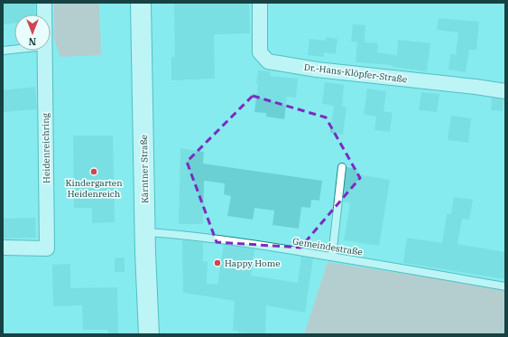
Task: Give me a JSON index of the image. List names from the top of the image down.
{
  "streets": {
    "main road": ["Kärntner Straße"],
    "street": ["Dr.-Hans-Klöpfer-Straße", "Heidenreichring"],
    "lane": ["Gemeindestraße"]
  },
  "crossings": [
    ["Kärntner Straße", "Gemeindestraße"]
  ],
  "places": ["Kindergarten Heidenreich", "Happy Home"],
  "north": "bottom"
}
